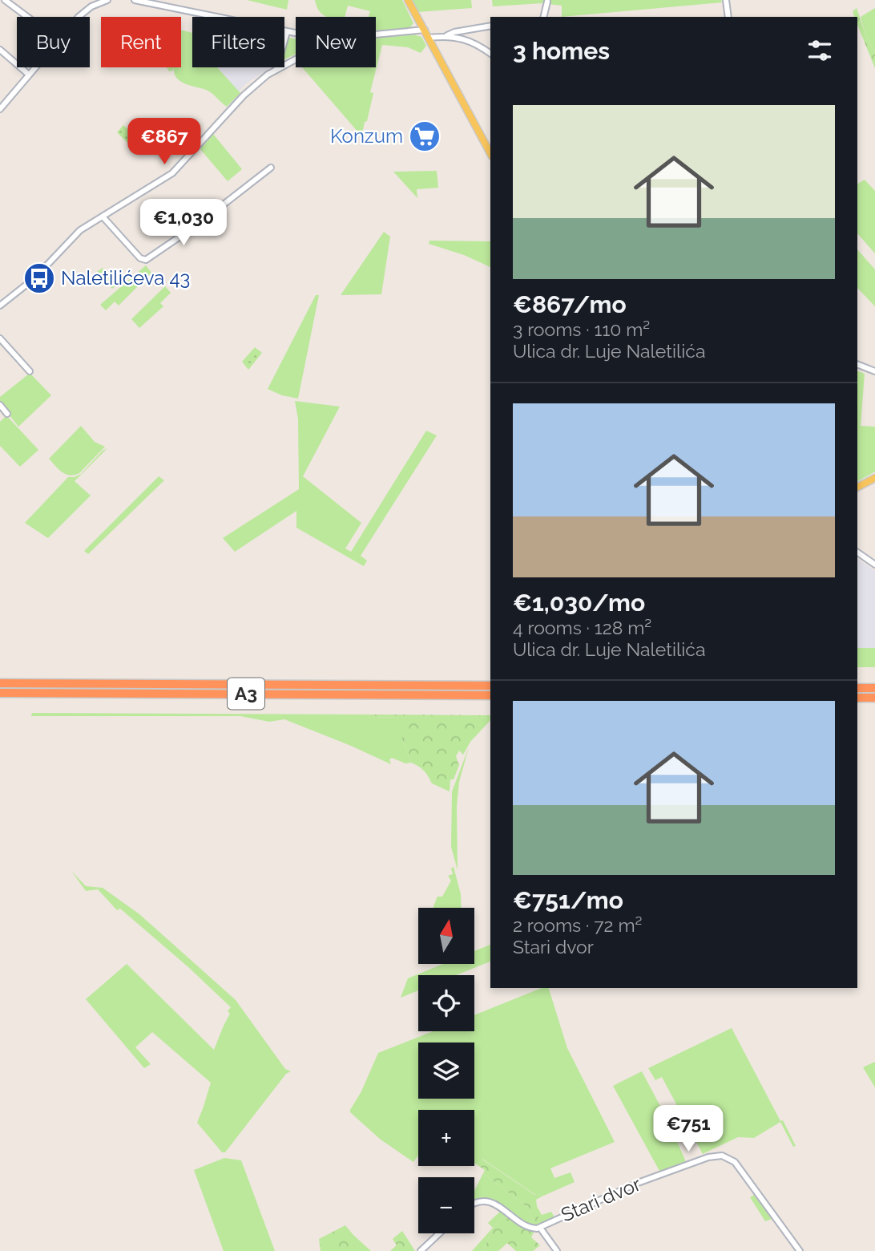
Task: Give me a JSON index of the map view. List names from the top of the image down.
{
  "streets": {
    "highway": ["A3"],
    "street": ["Stari dvor"]
  },
  "places": {
    "supermarket": ["Konzum"],
    "bus stop": ["Naletilićeva 43"]
  },
  "north": "top",
  "page": {
    "chip": [
      "Buy",
      "Rent",
      "Filters",
      "New"
    ],
    "heading": "3 homes",
    "list": [
      {
        "name": "€867/mo",
        "note": "3 rooms · 110 m² · Ulica dr. Luje Naletilića"
      },
      {
        "name": "€1,030/mo",
        "note": "4 rooms · 128 m² · Ulica dr. Luje Naletilića"
      },
      {
        "name": "€751/mo",
        "note": "2 rooms · 72 m² · Stari dvor"
      }
    ],
    "price": ["€867", "€1,030", "€751"],
    "map_buttons": ["+", "−"]
  }
}
